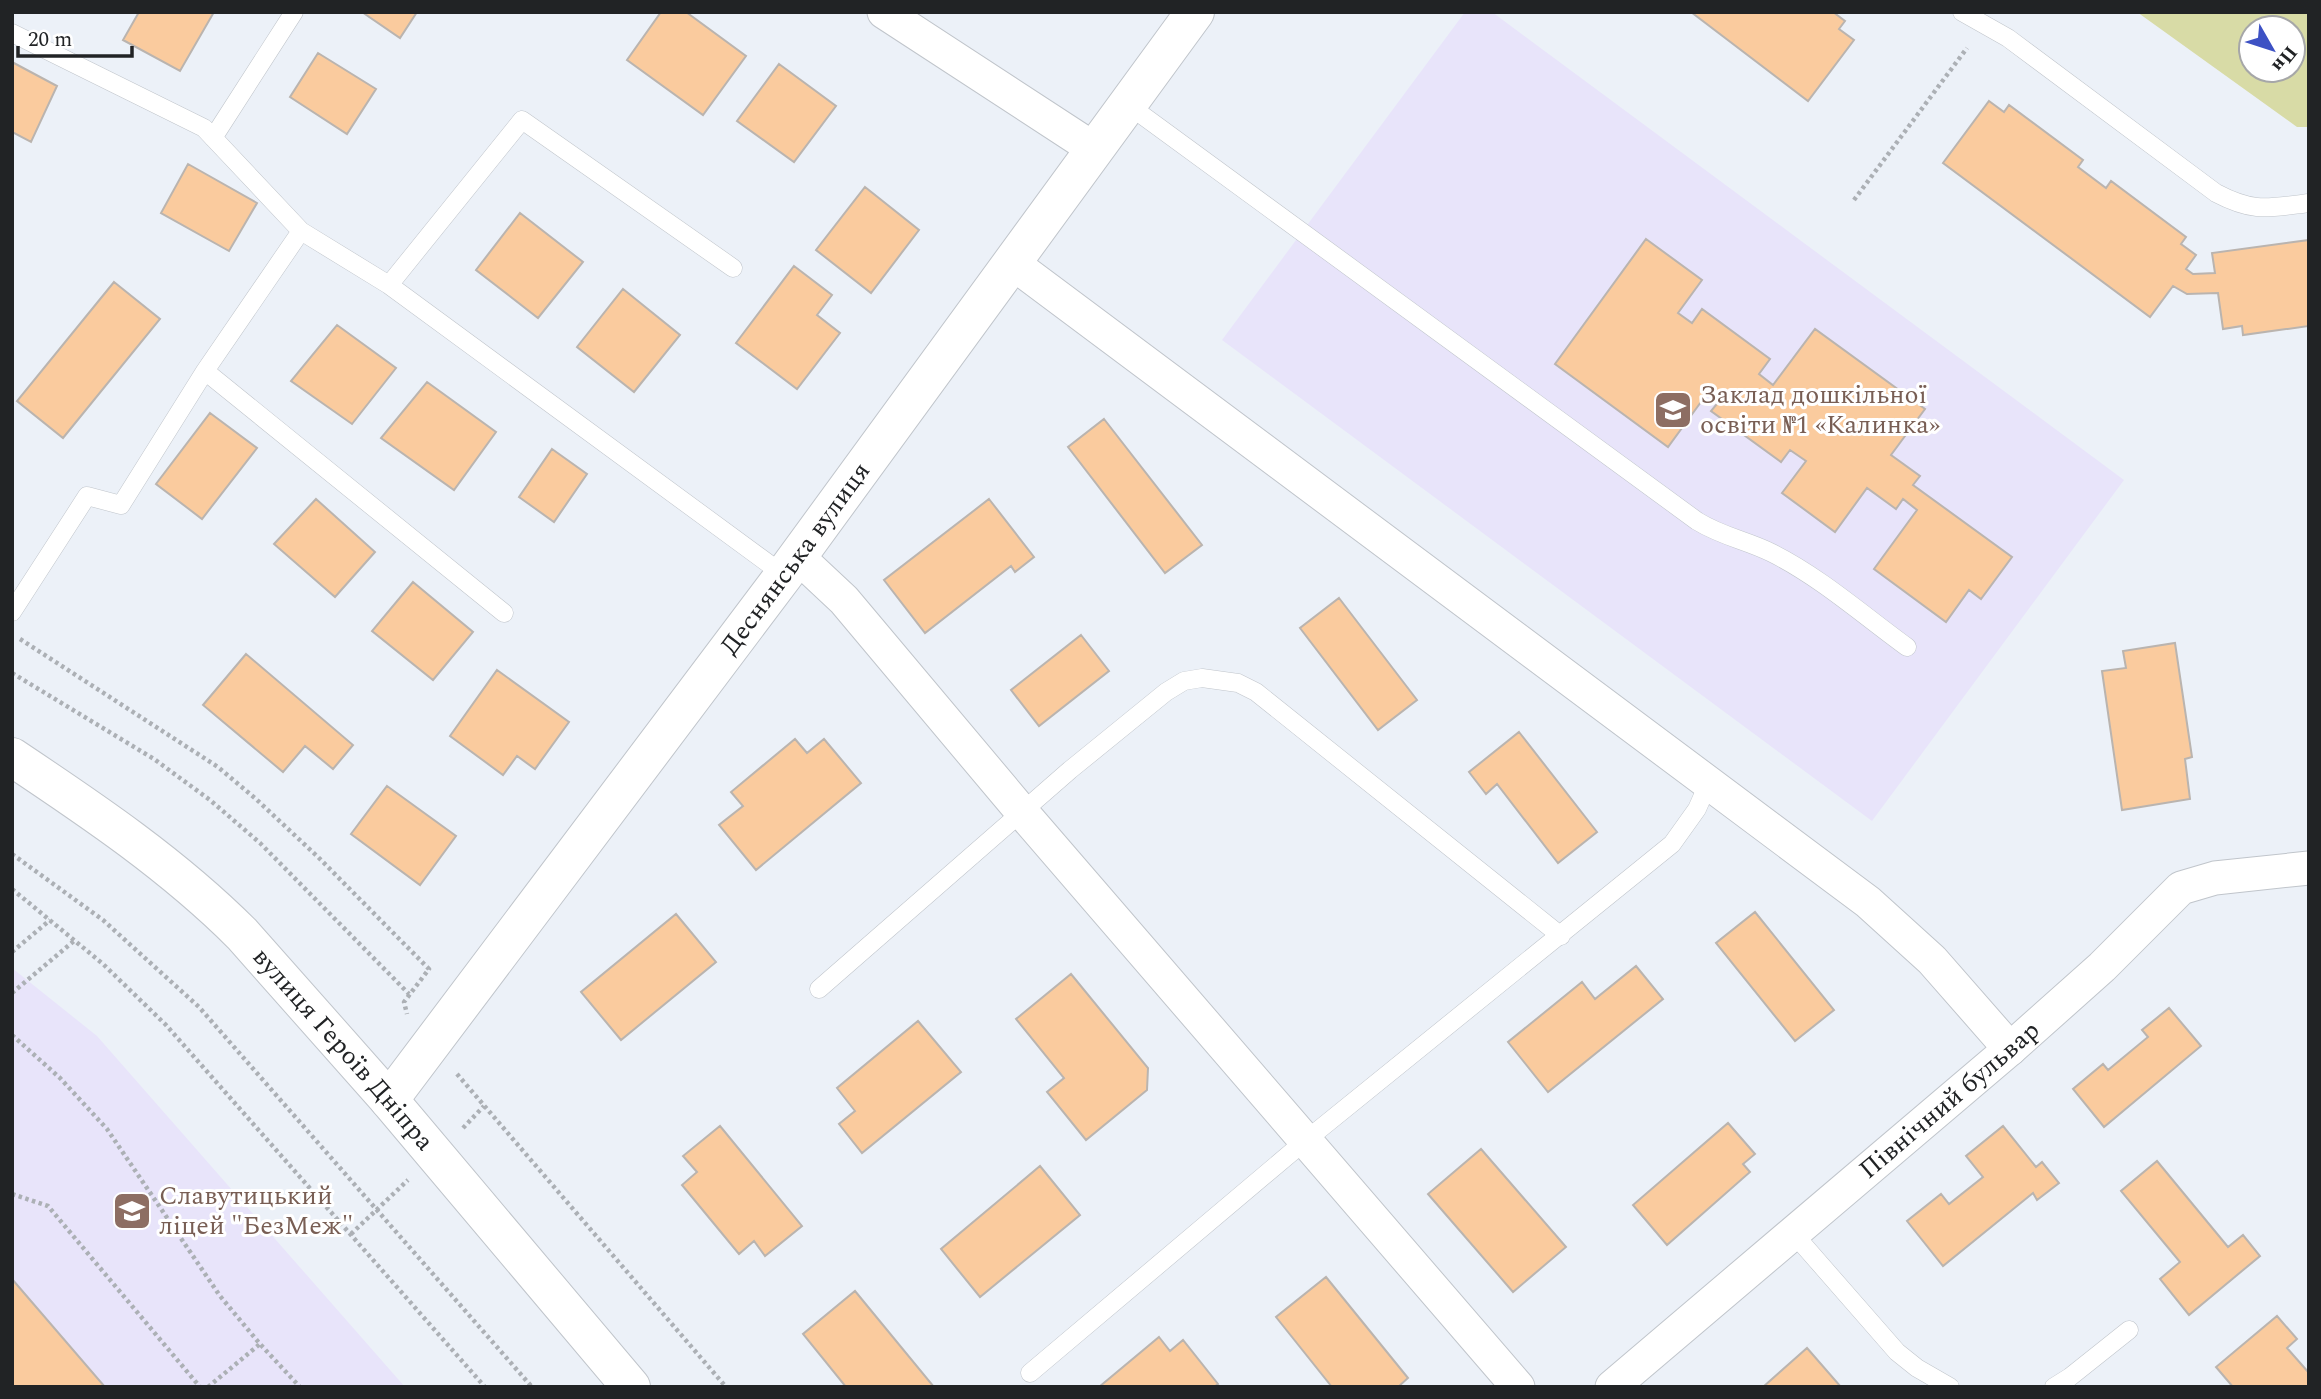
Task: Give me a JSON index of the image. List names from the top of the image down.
{
  "streets": {
    "street": ["Деснянська вулиця", "вулиця Героїв Дніпра", "Північний бульвар"]
  },
  "crossings": [
    ["Деснянська вулиця", "вулиця Героїв Дніпра"]
  ],
  "places": {
    "school or university": ["Заклад дошкільної освіти №1 «Калинка»", "Славутицький ліцей \"БезМеж\""]
  },
  "scale_bar": "20 m",
  "north": "bottom right"
}
